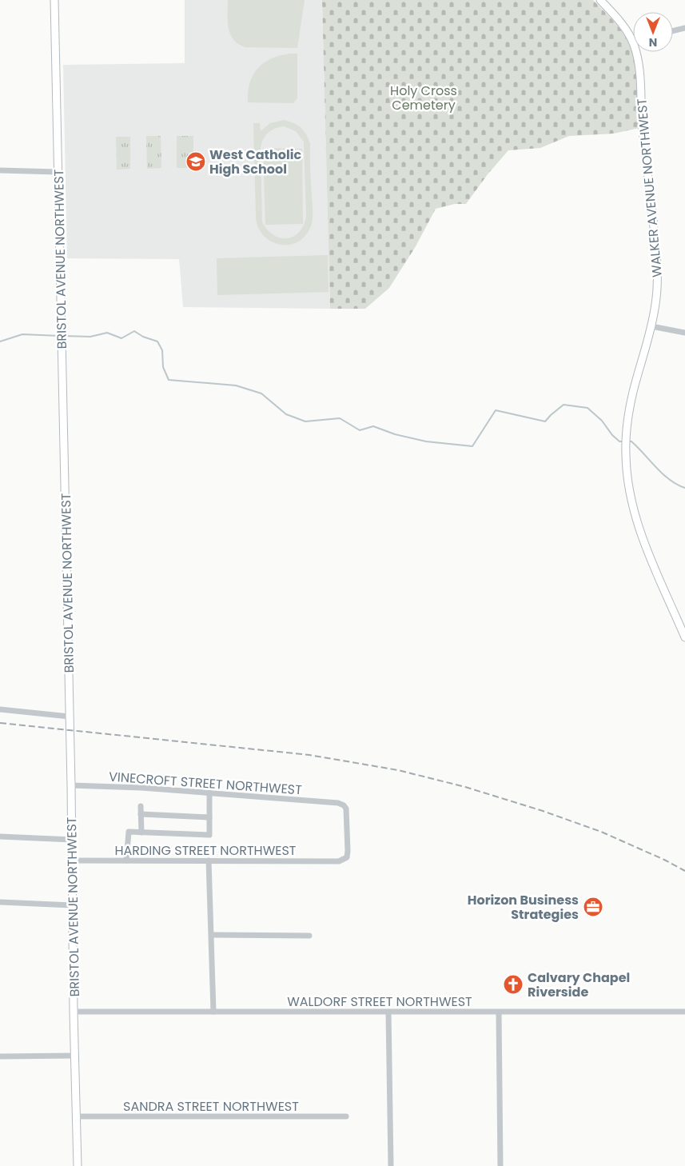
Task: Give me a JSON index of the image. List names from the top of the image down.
{
  "streets": {
    "street": [
      "WALKER AVENUE NORTHWEST",
      "BRISTOL AVENUE NORTHWEST",
      "VINECROFT STREET NORTHWEST",
      "HARDING STREET NORTHWEST",
      "WALDORF STREET NORTHWEST",
      "SANDRA STREET NORTHWEST"
    ]
  },
  "crossings": [
    ["BRISTOL AVENUE NORTHWEST", "VINECROFT STREET NORTHWEST"],
    ["BRISTOL AVENUE NORTHWEST", "HARDING STREET NORTHWEST"],
    ["BRISTOL AVENUE NORTHWEST", "WALDORF STREET NORTHWEST"],
    ["BRISTOL AVENUE NORTHWEST", "SANDRA STREET NORTHWEST"],
    ["VINECROFT STREET NORTHWEST", "HARDING STREET NORTHWEST"]
  ],
  "parks": ["Holy Cross Cemetery"],
  "places": {
    "school or university": ["West Catholic High School"],
    "office": ["Horizon Business Strategies"],
    "church": ["Calvary Chapel Riverside"]
  },
  "north": "bottom"
}
